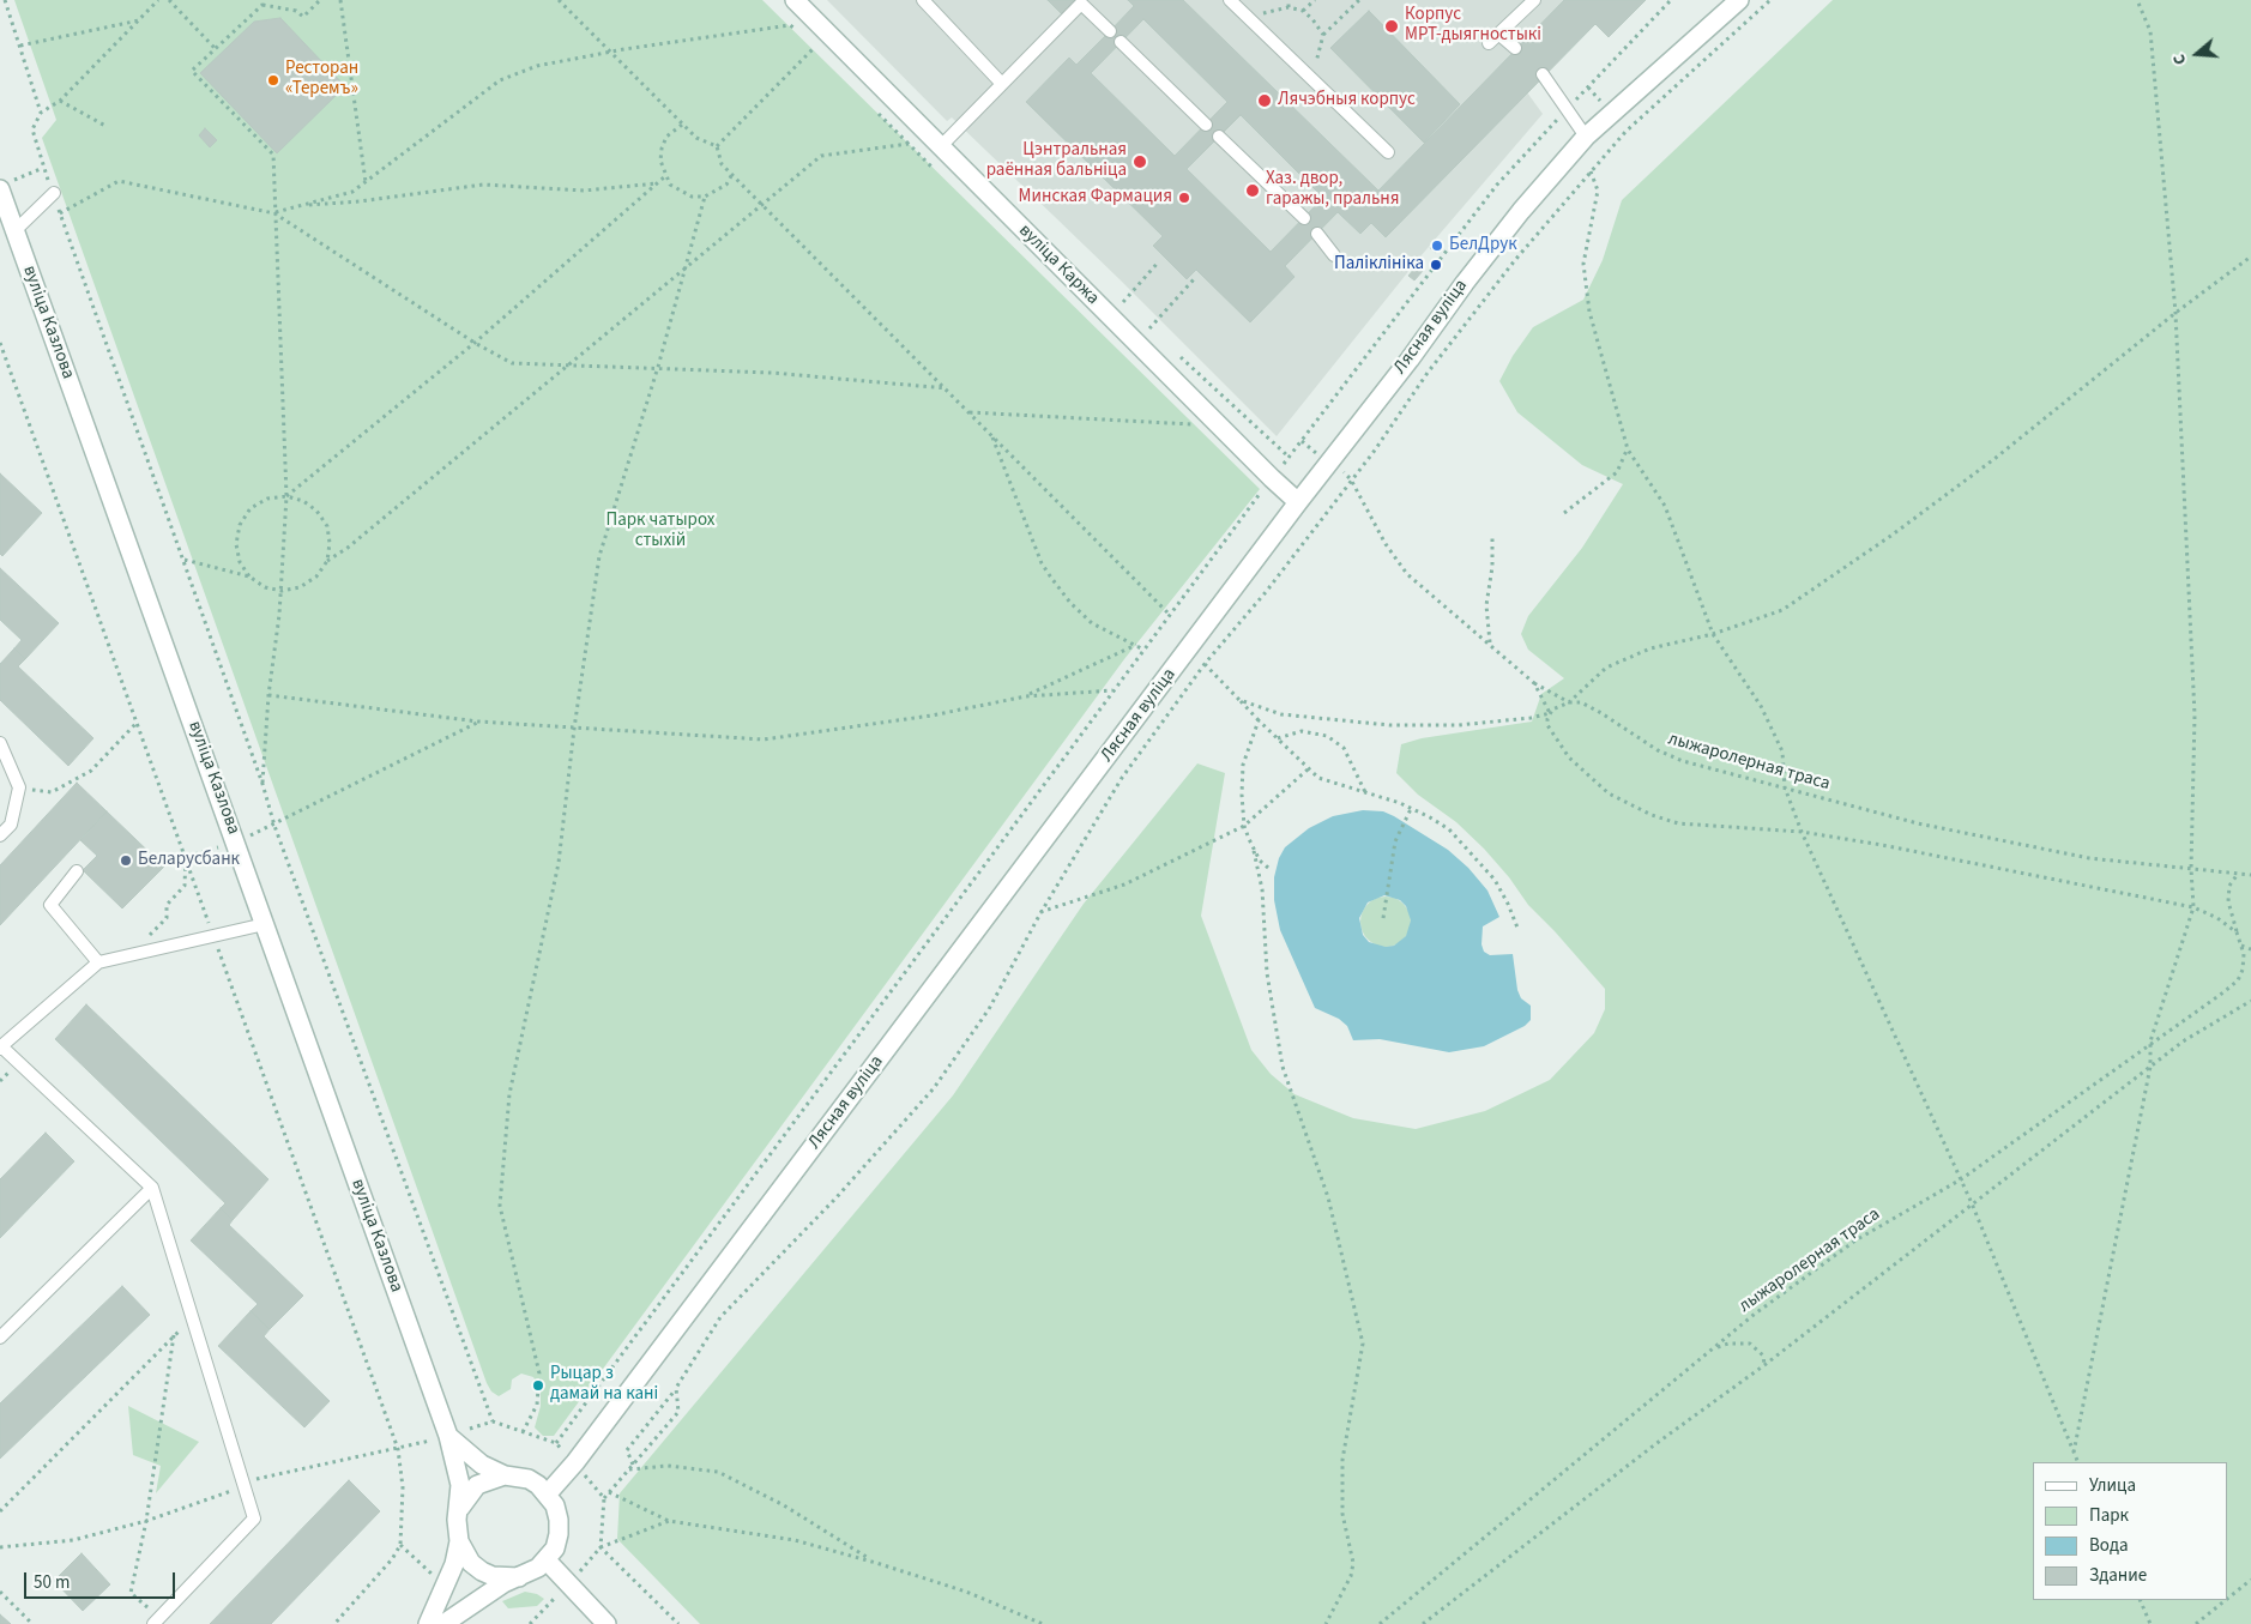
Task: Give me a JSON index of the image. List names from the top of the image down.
{
  "streets": {
    "main road": ["вуліца Каржа", "вуліца Казлова", "Лясная вуліца"],
    "path": ["лыжаролерная траса"]
  },
  "crossings": [
    ["вуліца Каржа", "Лясная вуліца"],
    ["вуліца Казлова", "Лясная вуліца"]
  ],
  "parks": ["Парк чатырох стыхій"],
  "places": [
    "Корпус МРТ-дыягностыкі",
    "Ресторан «Теремъ»",
    "Лячэбныя корпус",
    "Цэнтральная раённая бальніца",
    "Хаз. двор, гаражы, пральня",
    "Минская Фармация",
    "БелДрук",
    "Паліклініка",
    "Беларусбанк",
    "Рыцар з дамай на кані"
  ],
  "legend": [
    "Улица",
    "Парк",
    "Вода",
    "Здание"
  ],
  "scale_bar": "50 m",
  "north": "left"
}
